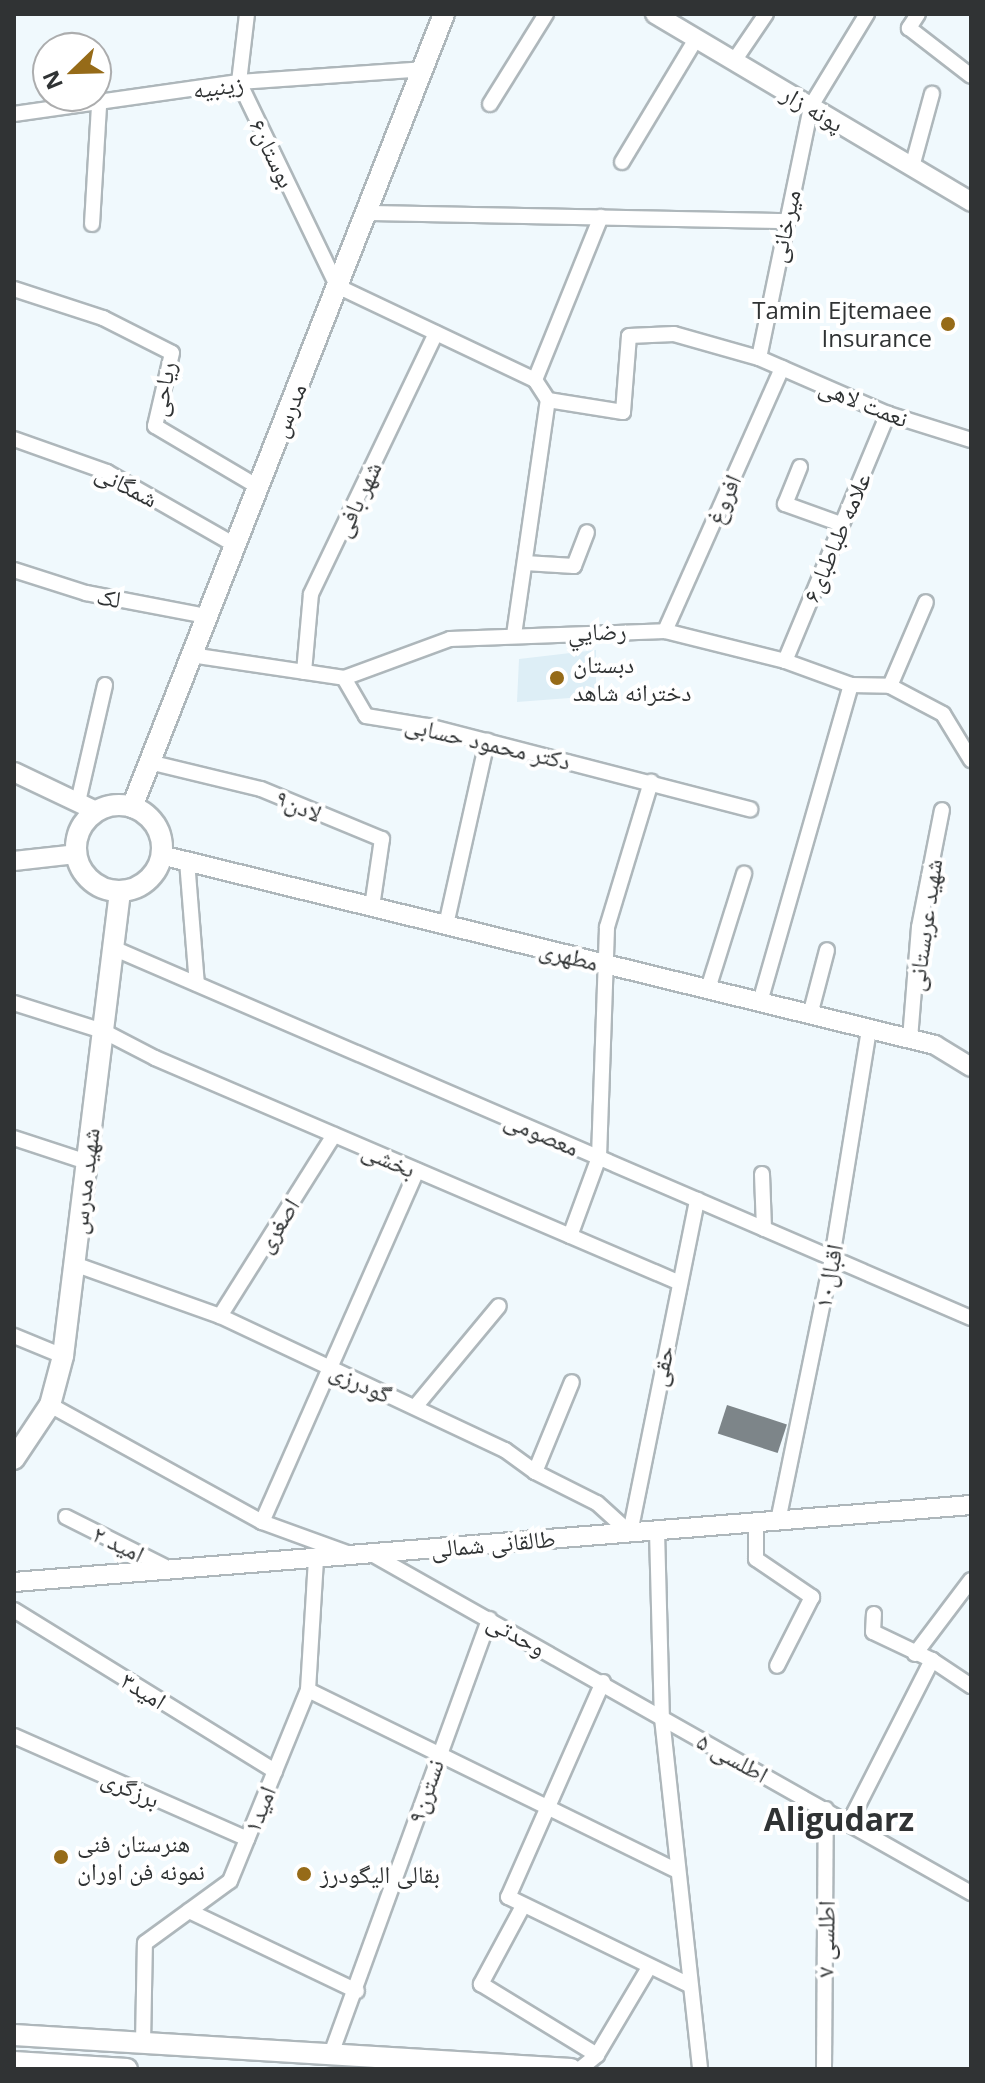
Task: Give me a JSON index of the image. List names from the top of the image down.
{
  "streets": {
    "main road": ["مدرس", "شهید مدرس"],
    "street": [
      "زینبیه",
      "پونه زار",
      "بوستان۶",
      "میرخانی",
      "ریاحی",
      "نعمت لاهی",
      "شمگانی",
      "شهر بافی",
      "افروغ",
      "علامه طباطبای۶",
      "لک",
      "رضایي",
      "دکتر محمود حسابی",
      "لادن۹",
      "شهید عربستانی",
      "مطهری",
      "معصومی",
      "بخشی",
      "اصغری",
      "اقبال۱۰",
      "حقی",
      "گودرزی",
      "امید ۲",
      "طالقانی شمالی",
      "وحدتی",
      "امید۳",
      "اطلسی ۵",
      "برزگری",
      "نسترن۹",
      "امید۱",
      "اطلسی ۷"
    ]
  },
  "crossings": [
    ["زینبیه", "بوستان۶"],
    ["زینبیه", "مدرس"],
    ["پونه زار", "میرخانی"],
    ["بوستان۶", "مدرس"],
    ["میرخانی", "نعمت لاهی"],
    ["ریاحی", "مدرس"],
    ["نعمت لاهی", "افروغ"],
    ["نعمت لاهی", "علامه طباطبای۶"],
    ["مدرس", "شمگانی"],
    ["مدرس", "لک"],
    ["مدرس", "رضایي"],
    ["مدرس", "لادن۹"],
    ["مدرس", "مطهری"],
    ["مدرس", "شهید مدرس"],
    ["شهر بافی", "رضایي"],
    ["افروغ", "رضایي"],
    ["علامه طباطبای۶", "رضایي"],
    ["رضایي", "دکتر محمود حسابی"],
    ["لادن۹", "مطهری"],
    ["شهید عربستانی", "مطهری"],
    ["مطهری", "شهید مدرس"],
    ["مطهری", "اقبال۱۰"],
    ["معصومی", "شهید مدرس"],
    ["معصومی", "اقبال۱۰"],
    ["معصومی", "حقی"],
    ["بخشی", "شهید مدرس"],
    ["بخشی", "اصغری"],
    ["بخشی", "حقی"],
    ["شهید مدرس", "گودرزی"],
    ["شهید مدرس", "وحدتی"],
    ["اصغری", "گودرزی"],
    ["اقبال۱۰", "طالقانی شمالی"],
    ["حقی", "گودرزی"],
    ["حقی", "طالقانی شمالی"],
    ["گودرزی", "طالقانی شمالی"],
    ["امید ۲", "طالقانی شمالی"],
    ["طالقانی شمالی", "وحدتی"],
    ["طالقانی شمالی", "امید۱"],
    ["وحدتی", "اطلسی ۵"],
    ["وحدتی", "نسترن۹"],
    ["امید۳", "امید۱"],
    ["اطلسی ۵", "اطلسی ۷"],
    ["برزگری", "امید۱"]
  ],
  "districts": ["Aligudarz"],
  "places": [
    "Tamin Ejtemaee Insurance",
    "دبستان دخترانه شاهد",
    "هنرستان فنی نمونه فن اوران",
    "بقالی الیگودرز"
  ],
  "north": "bottom left"
}
